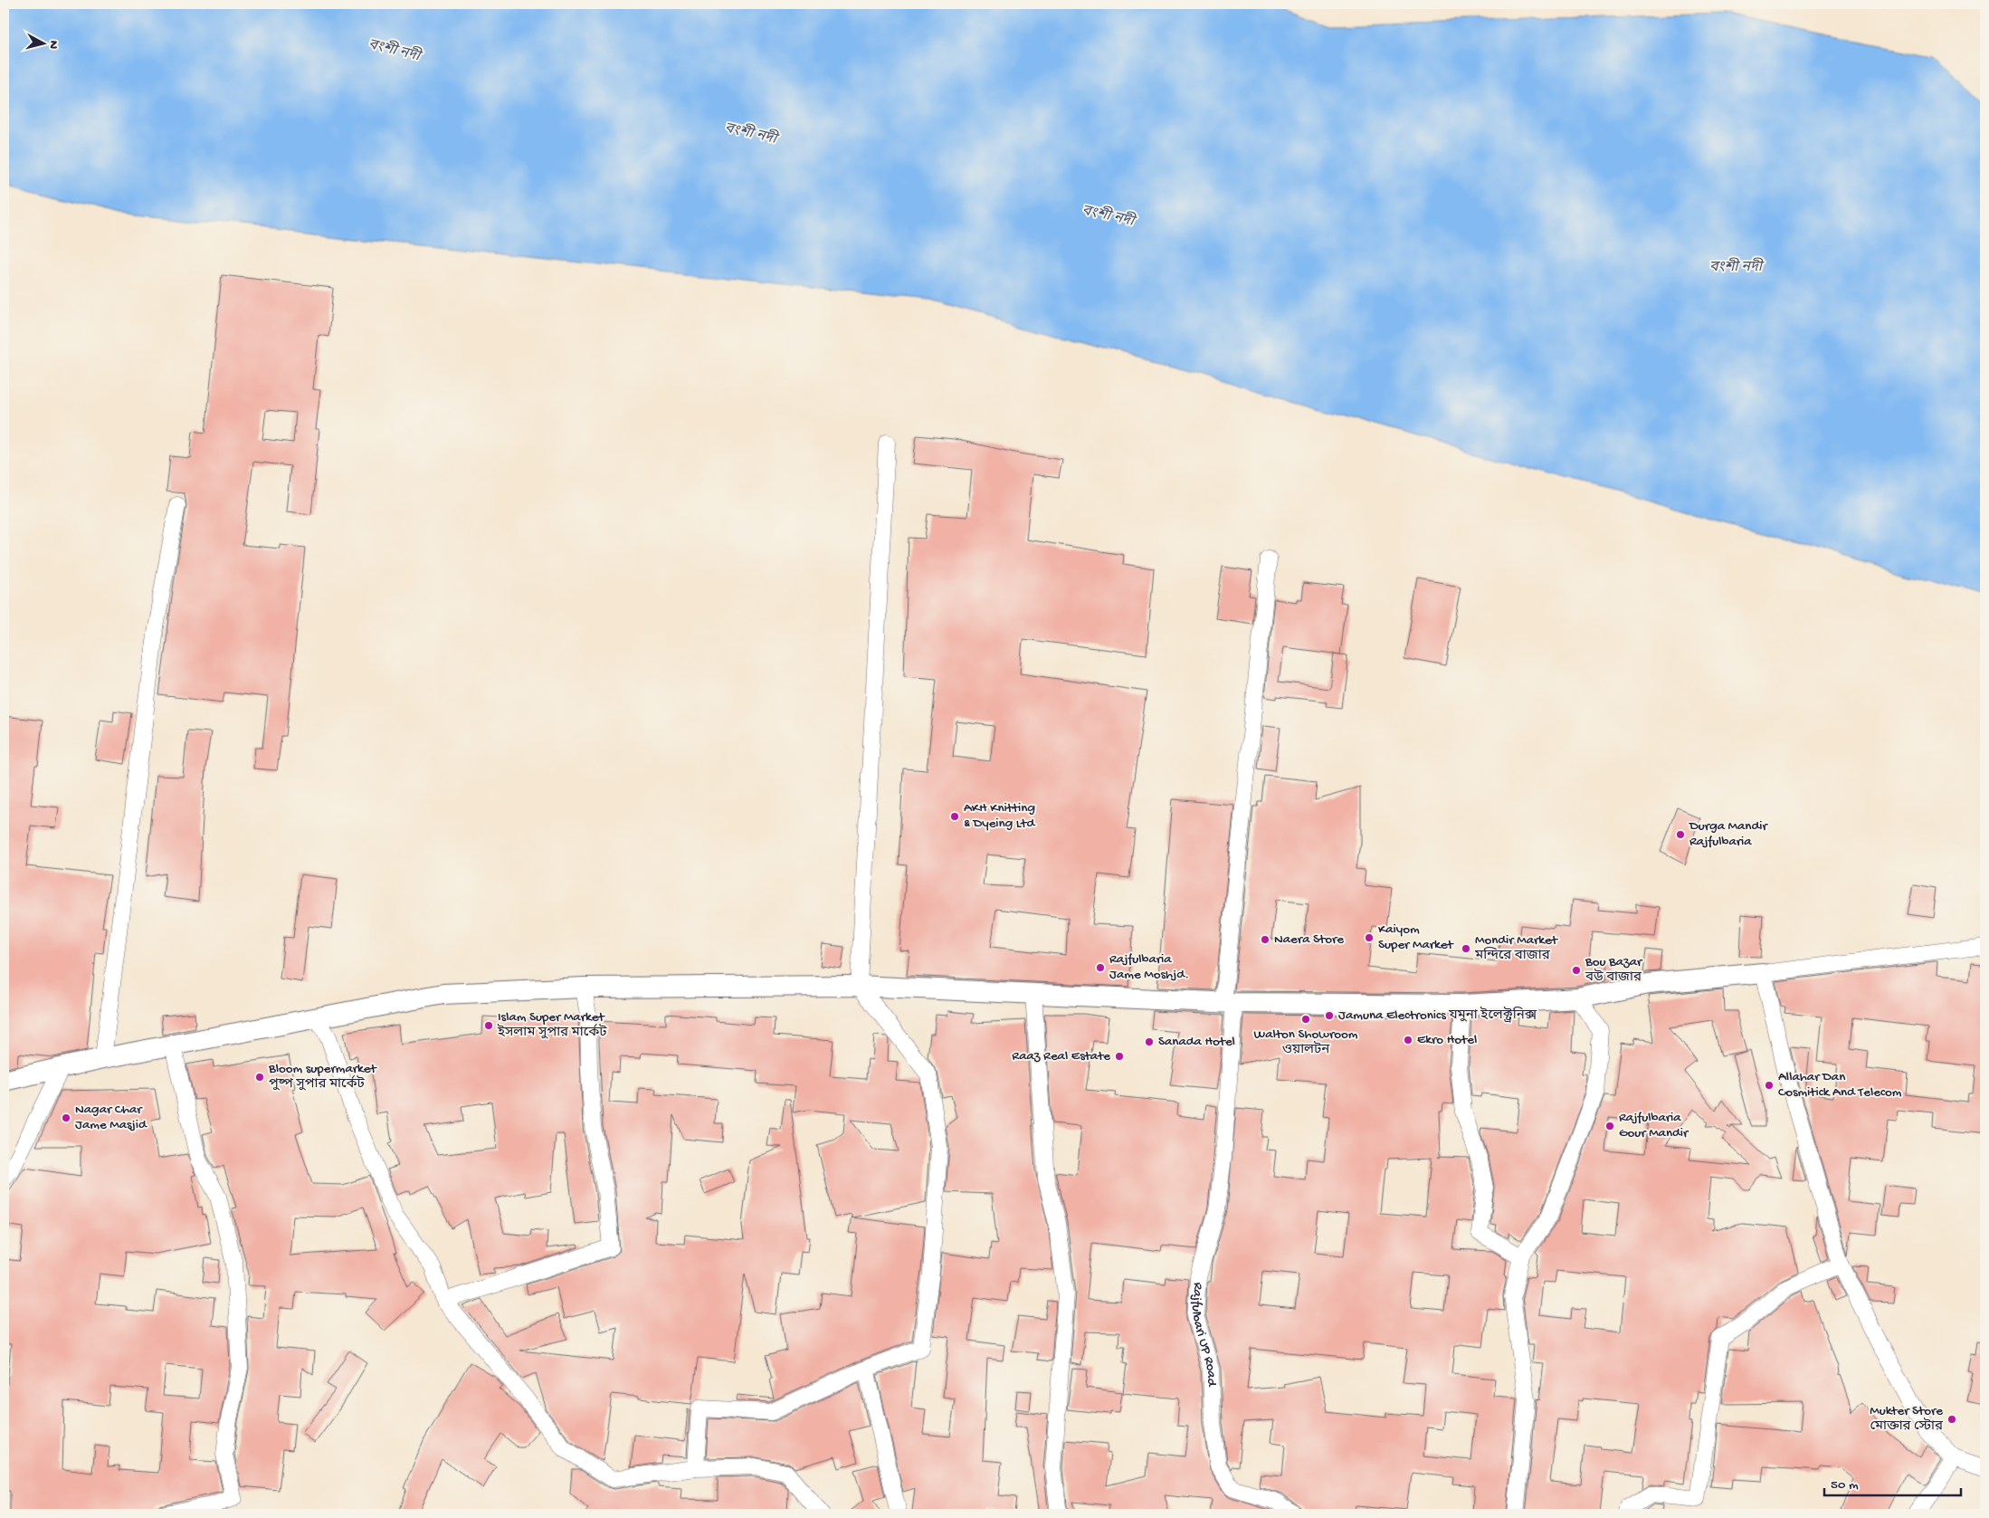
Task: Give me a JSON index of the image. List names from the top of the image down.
{
  "streets": {
    "street": ["Rajfulbari UP Road"]
  },
  "water": ["বংশী নদী"],
  "places": [
    "AKH Knitting & Dyeing Ltd",
    "Durga Mandir Rajfulbaria",
    "Kaiyom Super Market",
    "Naera Store",
    "Mondir Market মন্দিরে বাজার",
    "Rajfulbaria Jame Moshjd.",
    "Bou Bazar বউ বাজার",
    "Jamuna Electronics যমুনা ইলেক্ট্রনিক্স",
    "Walton Showroom ওয়ালটন",
    "Islam Super Market ইসলাম সুপার মার্কেট",
    "Ekro Hotel",
    "Sanada Hotel",
    "Raaz Real Estate",
    "Bloom supermarket পুষ্প সুপার মার্কেট",
    "Allahar Dan Cosmitick And Telecom",
    "Nagar Char Jame Masjid",
    "Rajfulbaria Gour Mandir",
    "Mukter Store মোক্তার স্টোর"
  ],
  "scale_bar": "50 m",
  "north": "right"
}
